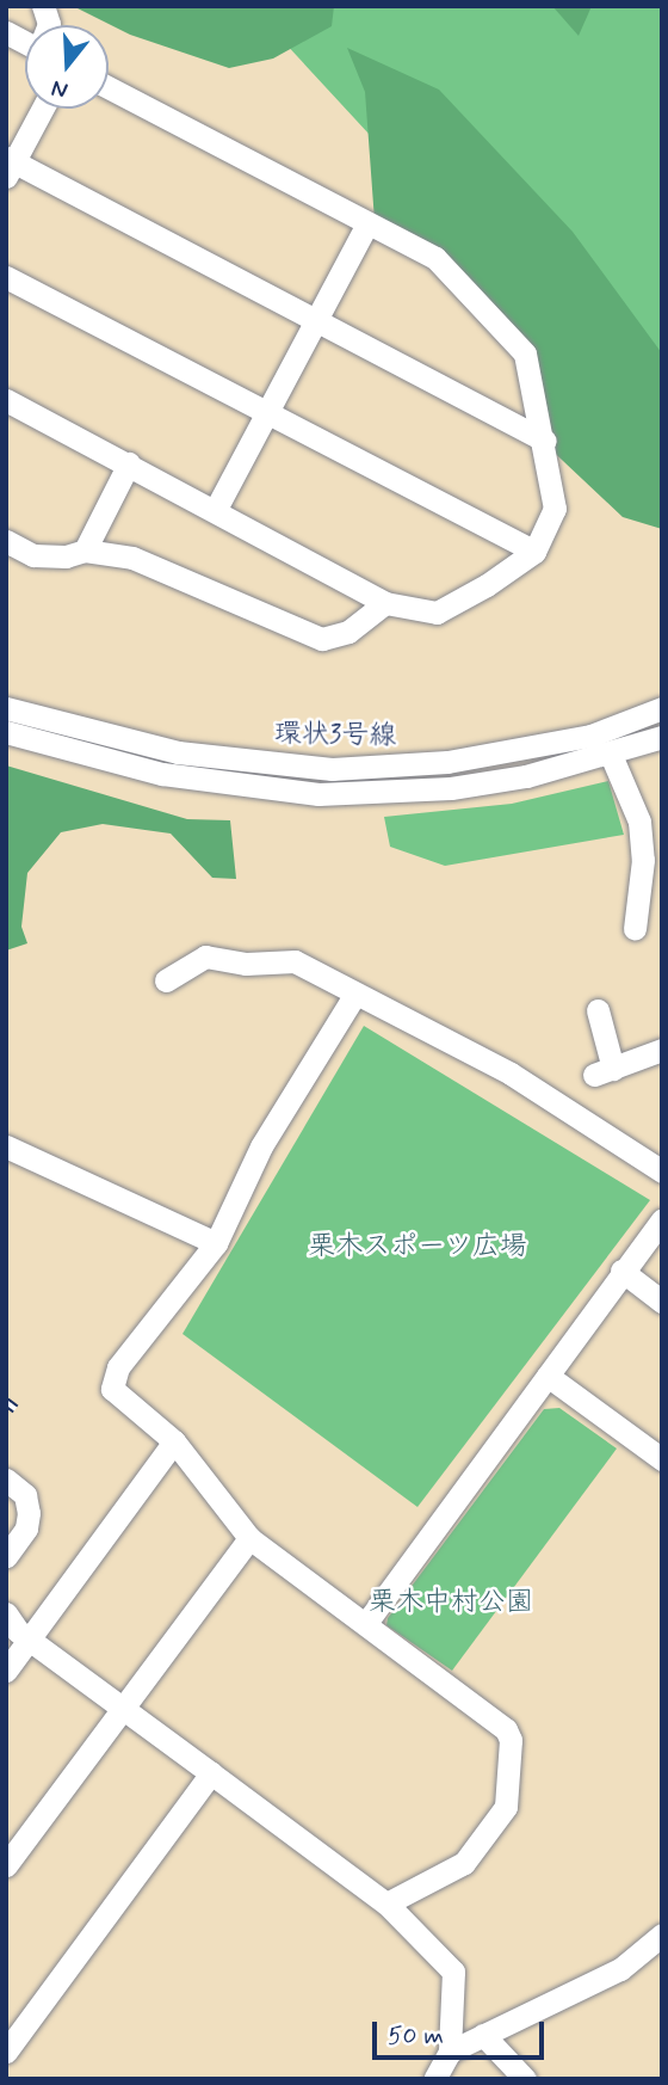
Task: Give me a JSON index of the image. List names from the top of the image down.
{
  "streets": {
    "street": ["環状3号線"]
  },
  "parks": ["栗木スポーツ広場", "栗木中村公園"],
  "scale_bar": "50 m",
  "north": "bottom"
}
